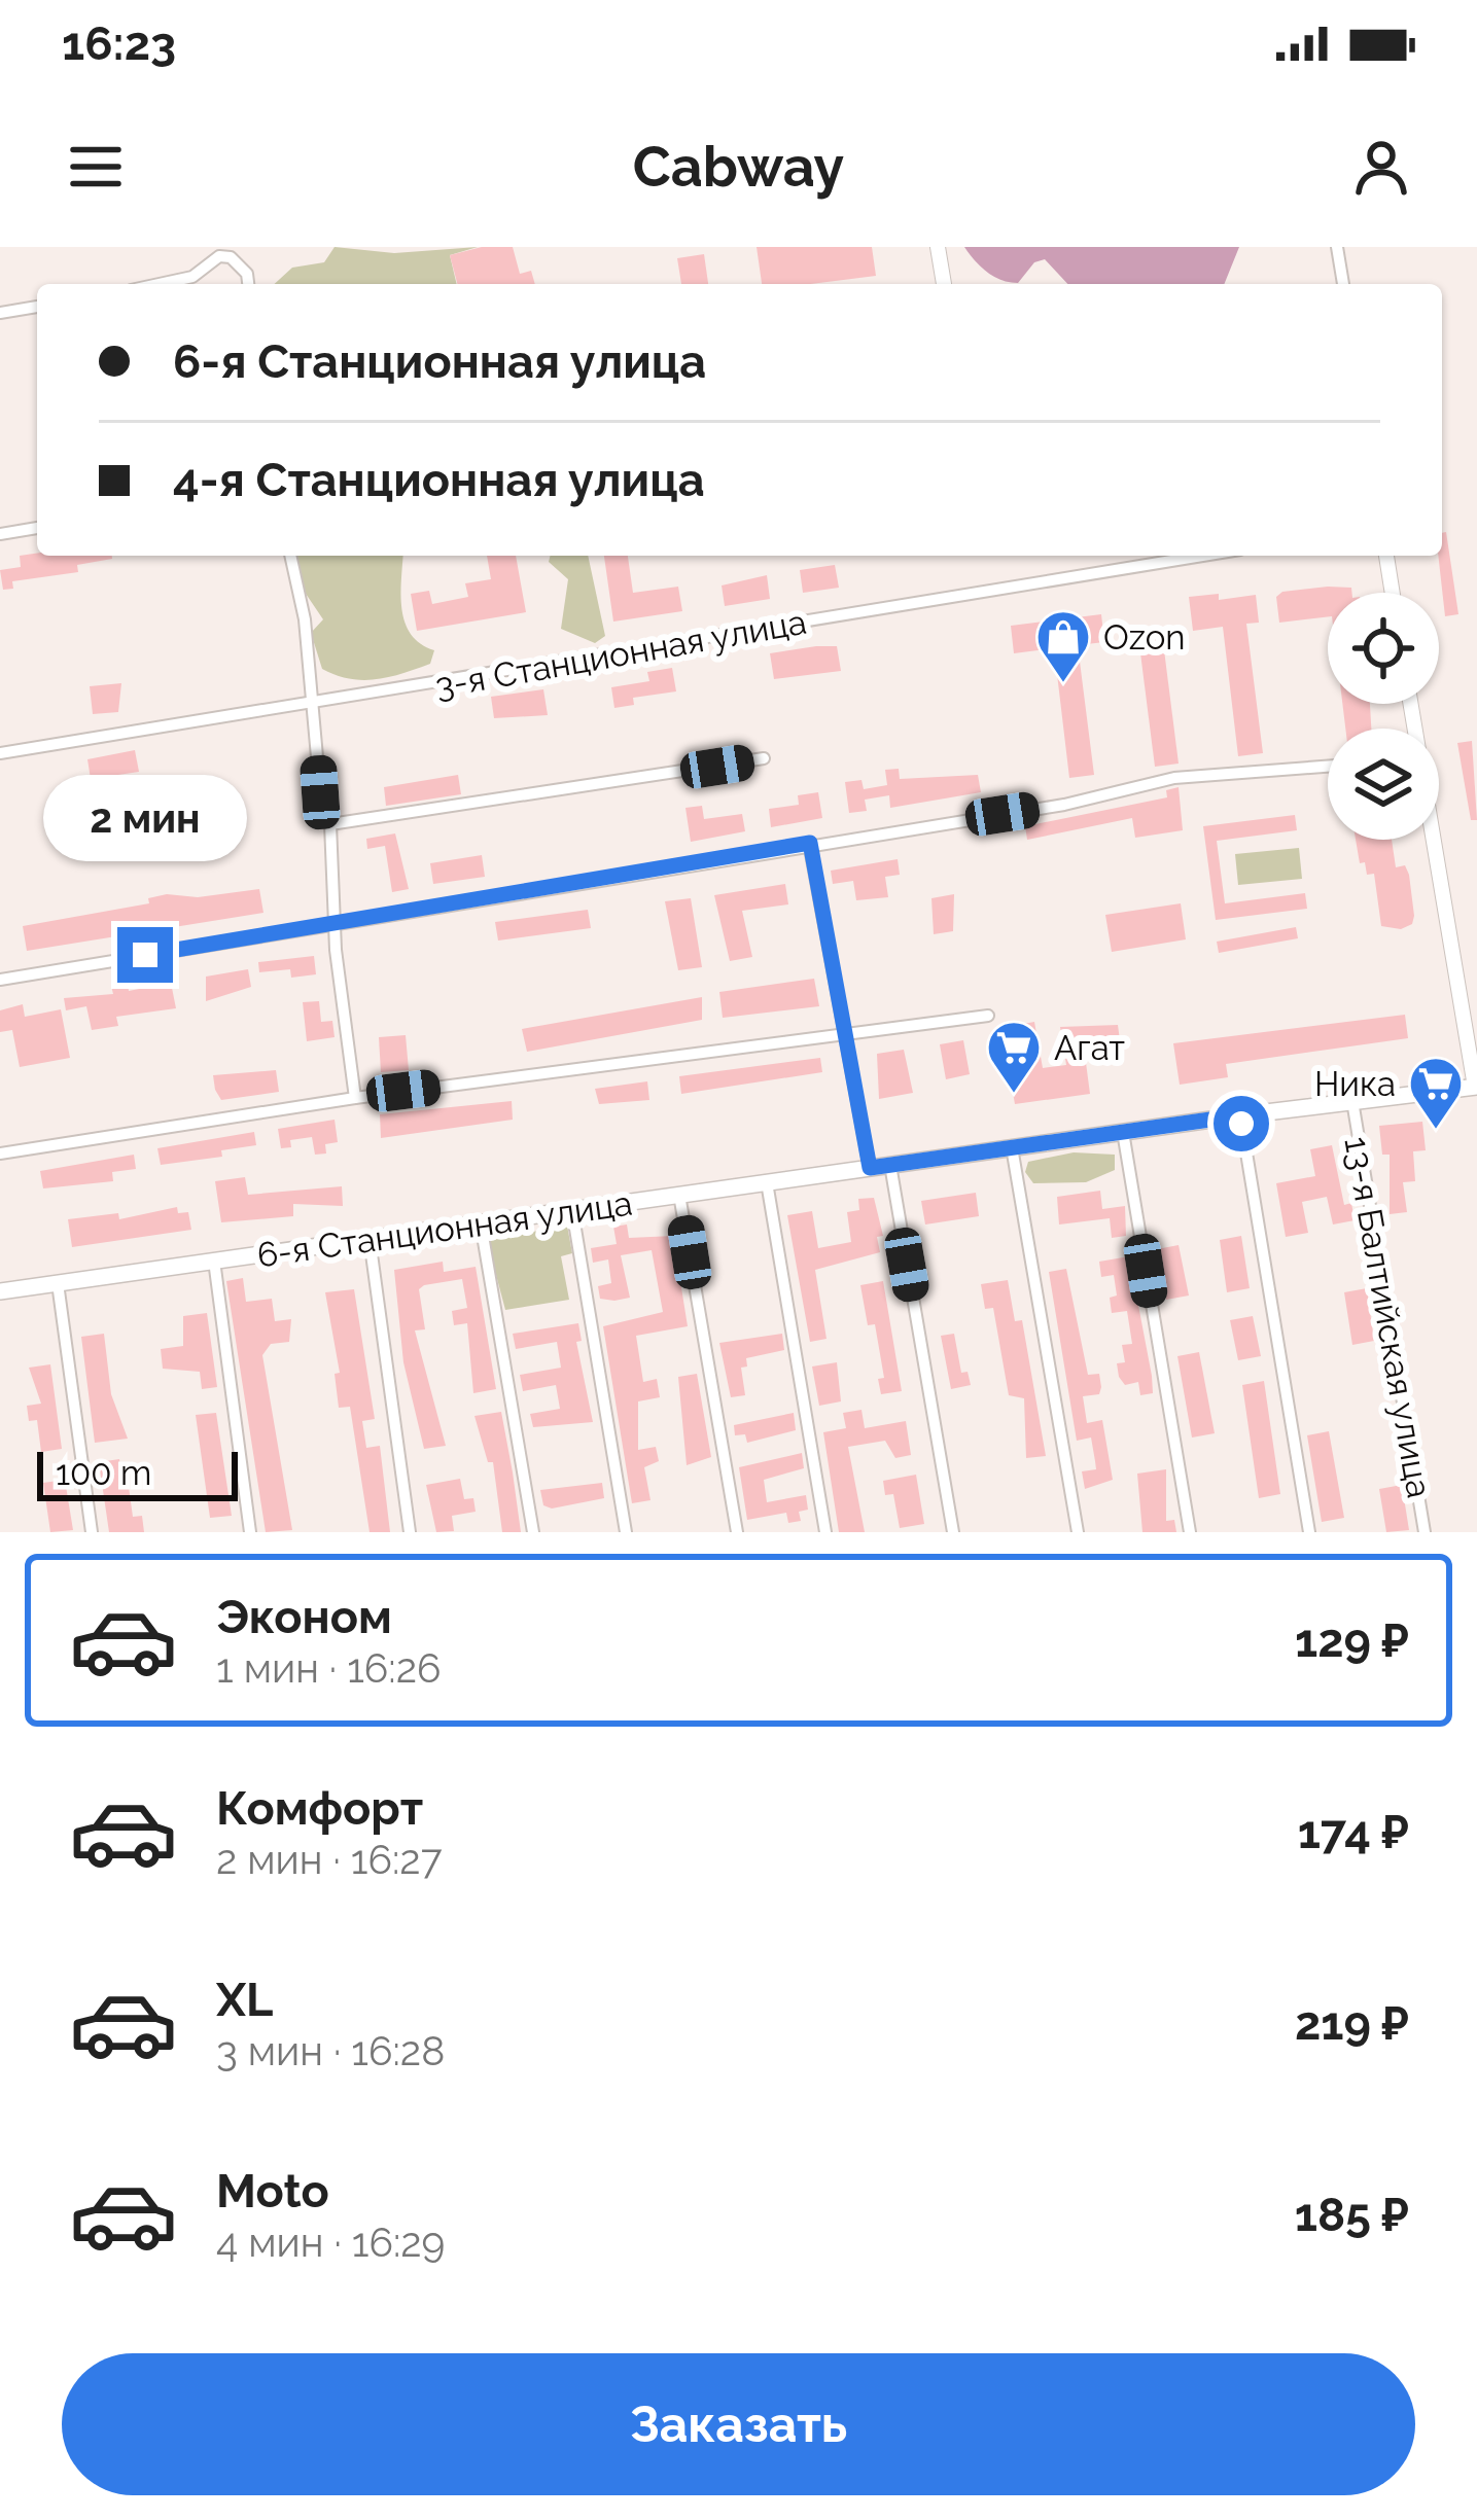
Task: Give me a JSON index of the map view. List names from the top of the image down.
{
  "streets": {
    "main road": ["6-я Станционная улица"],
    "street": ["3-я Станционная улица", "13-я Балтийская улица"]
  },
  "crossings": [
    ["6-я Станционная улица", "13-я Балтийская улица"]
  ],
  "places": {
    "shop": ["Ozon"],
    "supermarket": ["Агат", "Ника"]
  },
  "scale_bar": "100 m",
  "page": {
    "status": "16:23",
    "header": "Cabway",
    "banner": ["6-я Станционная улица", "4-я Станционная улица"],
    "bubble": "2 мин",
    "scale": "100 m",
    "list": [
      {
        "name": "Эконом",
        "note": "1 мин · 16:26",
        "value": "129 ₽"
      },
      {
        "name": "Комфорт",
        "note": "2 мин · 16:27",
        "value": "174 ₽"
      },
      {
        "name": "XL",
        "note": "3 мин · 16:28",
        "value": "219 ₽"
      },
      {
        "name": "Moto",
        "note": "4 мин · 16:29",
        "value": "185 ₽"
      }
    ],
    "buttons": "Заказать"
  }
}
